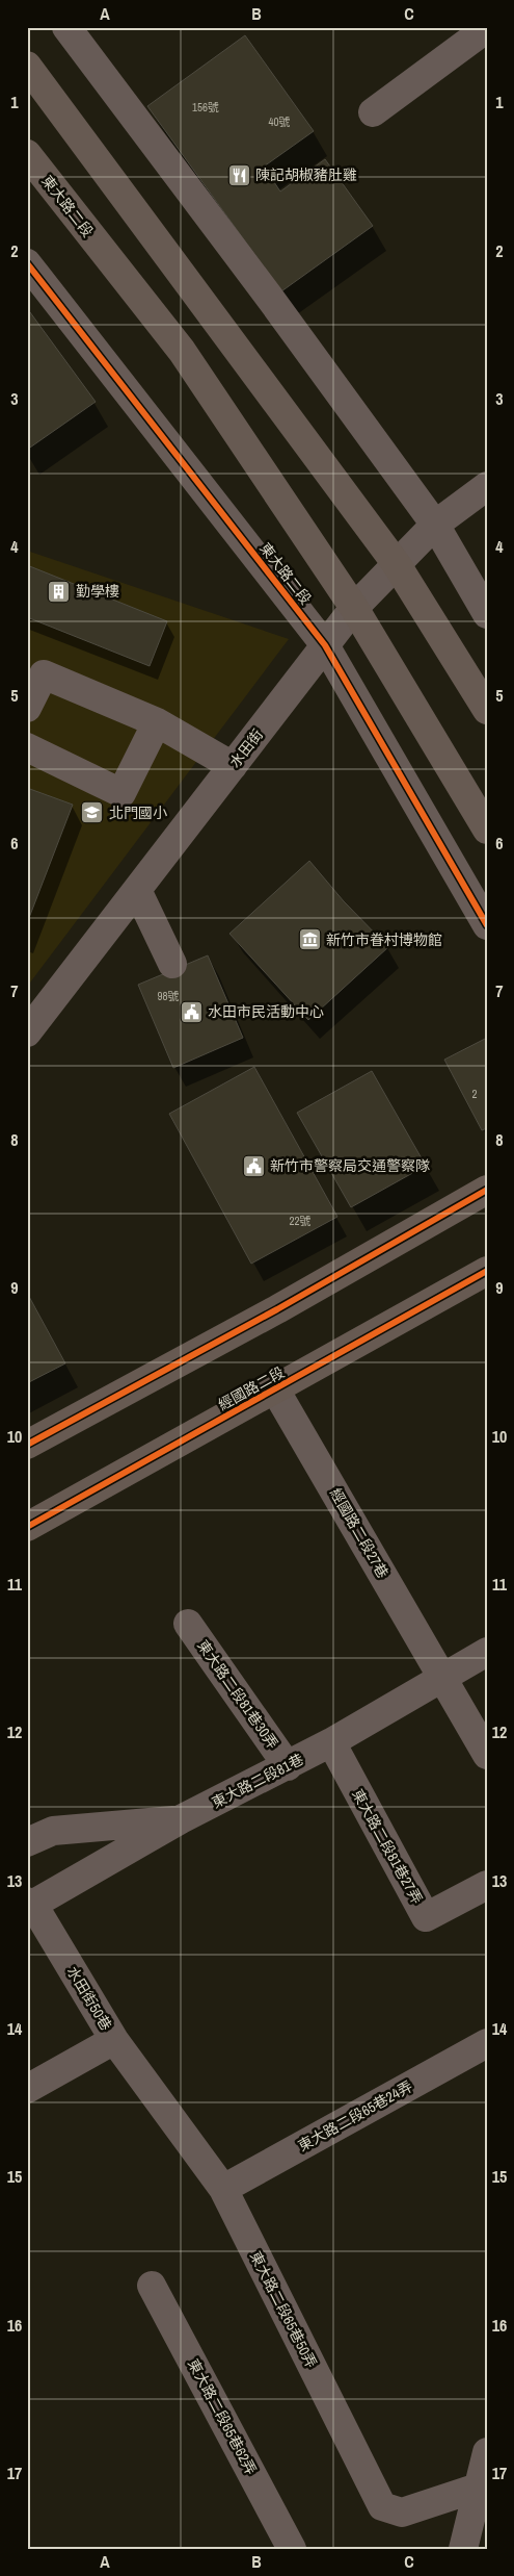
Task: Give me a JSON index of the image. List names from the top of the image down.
{
  "streets": {
    "main road": ["東大路二段", "經國路二段"],
    "street": [
      "水田街",
      "經國路二段27巷",
      "東大路二段81巷30弄",
      "東大路二段81巷",
      "東大路二段81巷27弄",
      "水田街50巷",
      "東大路二段65巷24弄",
      "東大路二段65巷50弄",
      "東大路二段65巷62弄"
    ]
  },
  "crossings": [
    ["東大路二段", "水田街"],
    ["經國路二段", "經國路二段27巷"],
    ["經國路二段27巷", "東大路二段81巷"],
    ["東大路二段81巷30弄", "東大路二段81巷"],
    ["東大路二段81巷", "東大路二段81巷27弄"],
    ["東大路二段81巷", "水田街50巷"],
    ["水田街50巷", "東大路二段65巷50弄"],
    ["東大路二段65巷24弄", "東大路二段65巷50弄"]
  ],
  "places": {
    "restaurant": ["陳記胡椒豬肚雞"],
    "building": ["勤學樓"],
    "school or university": ["北門國小"],
    "museum": ["新竹市眷村博物館"],
    "public building": ["水田市民活動中心", "新竹市警察局交通警察隊"]
  },
  "house_numbers": [
    "156號",
    "40號",
    "98號",
    "2",
    "22號"
  ],
  "grid": {
    "columns": ["A", "B", "C"],
    "rows": [
      "1",
      "2",
      "3",
      "4",
      "5",
      "6",
      "7",
      "8",
      "9",
      "10",
      "11",
      "12",
      "13",
      "14",
      "15",
      "16",
      "17"
    ]
  }
}
